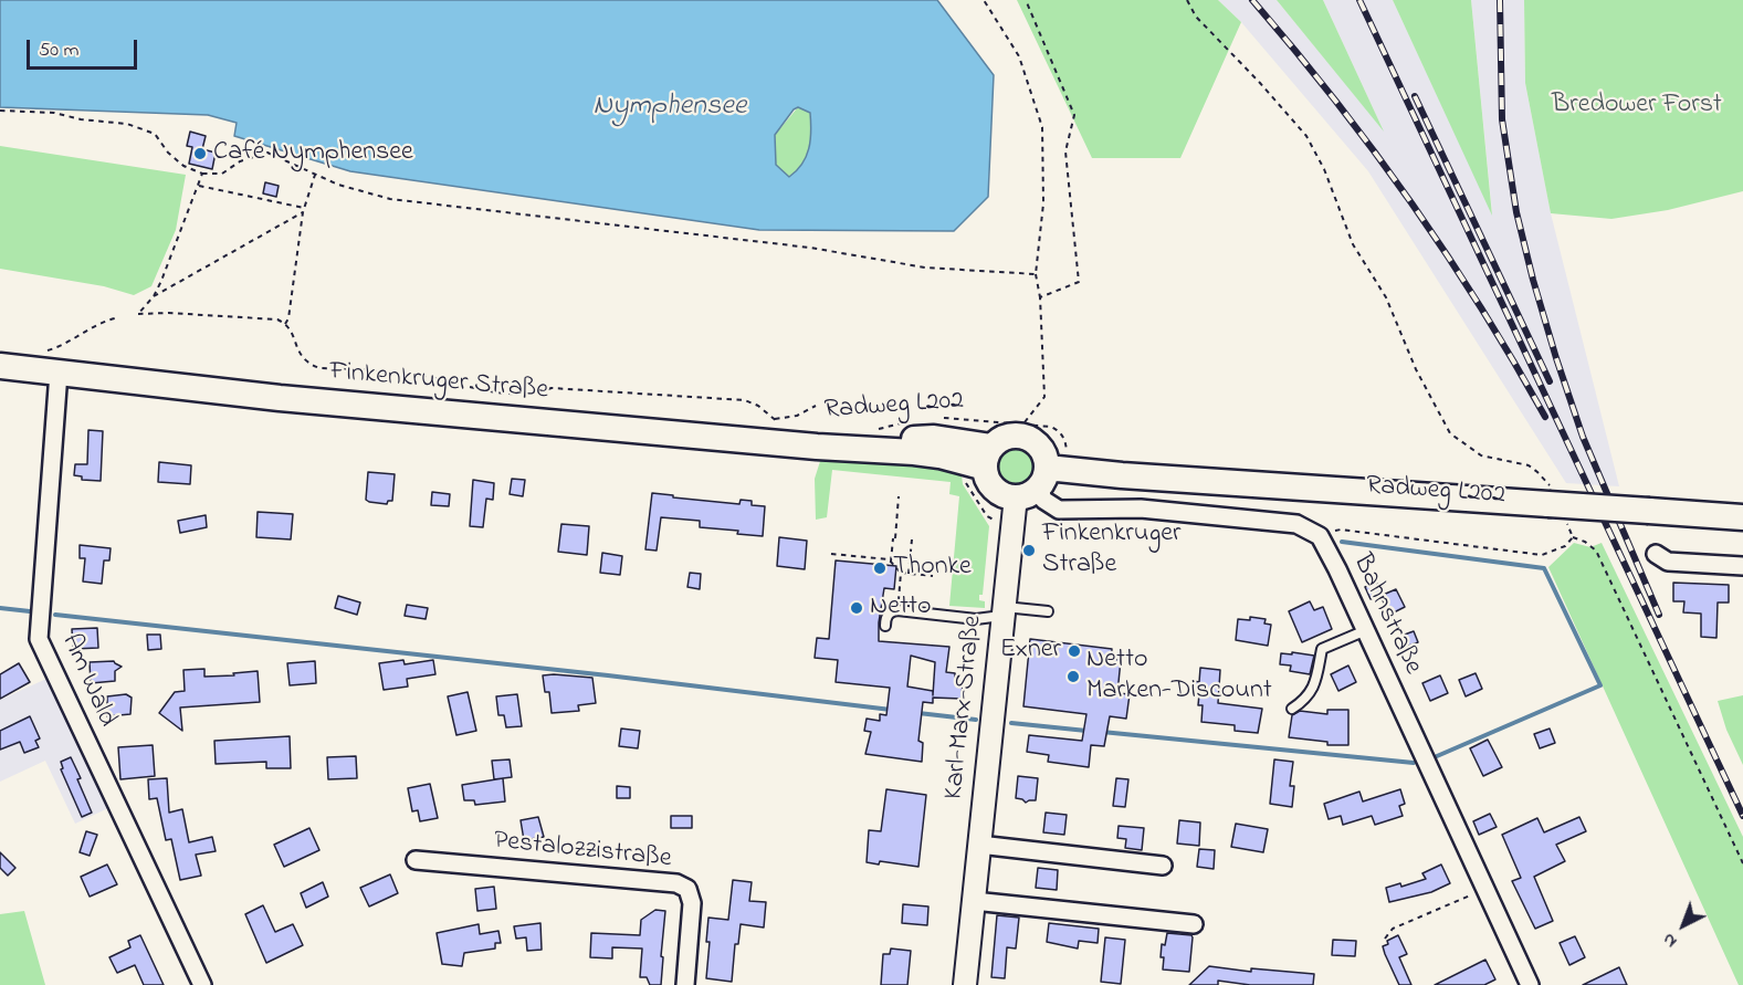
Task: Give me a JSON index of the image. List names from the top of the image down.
{
  "streets": {
    "main road": ["Finkenkruger Straße"],
    "street": [
      "Bahnstraße",
      "Am Wald",
      "Karl-Marx-Straße",
      "Pestalozzistraße"
    ],
    "path": ["Radweg L202"]
  },
  "crossings": [
    ["Finkenkruger Straße", "Radweg L202"],
    ["Finkenkruger Straße", "Bahnstraße"],
    ["Finkenkruger Straße", "Am Wald"],
    ["Finkenkruger Straße", "Karl-Marx-Straße"],
    ["Radweg L202", "Bahnstraße"],
    ["Radweg L202", "Karl-Marx-Straße"],
    ["Bahnstraße", "Karl-Marx-Straße"]
  ],
  "water": ["Nymphensee"],
  "parks": ["Bredower Forst"],
  "places": [
    "Café Nymphensee",
    "Finkenkruger Straße",
    "Thonke",
    "Netto",
    "Exner",
    "Netto Marken-Discount"
  ],
  "scale_bar": "50 m",
  "north": "bottom left"
}
